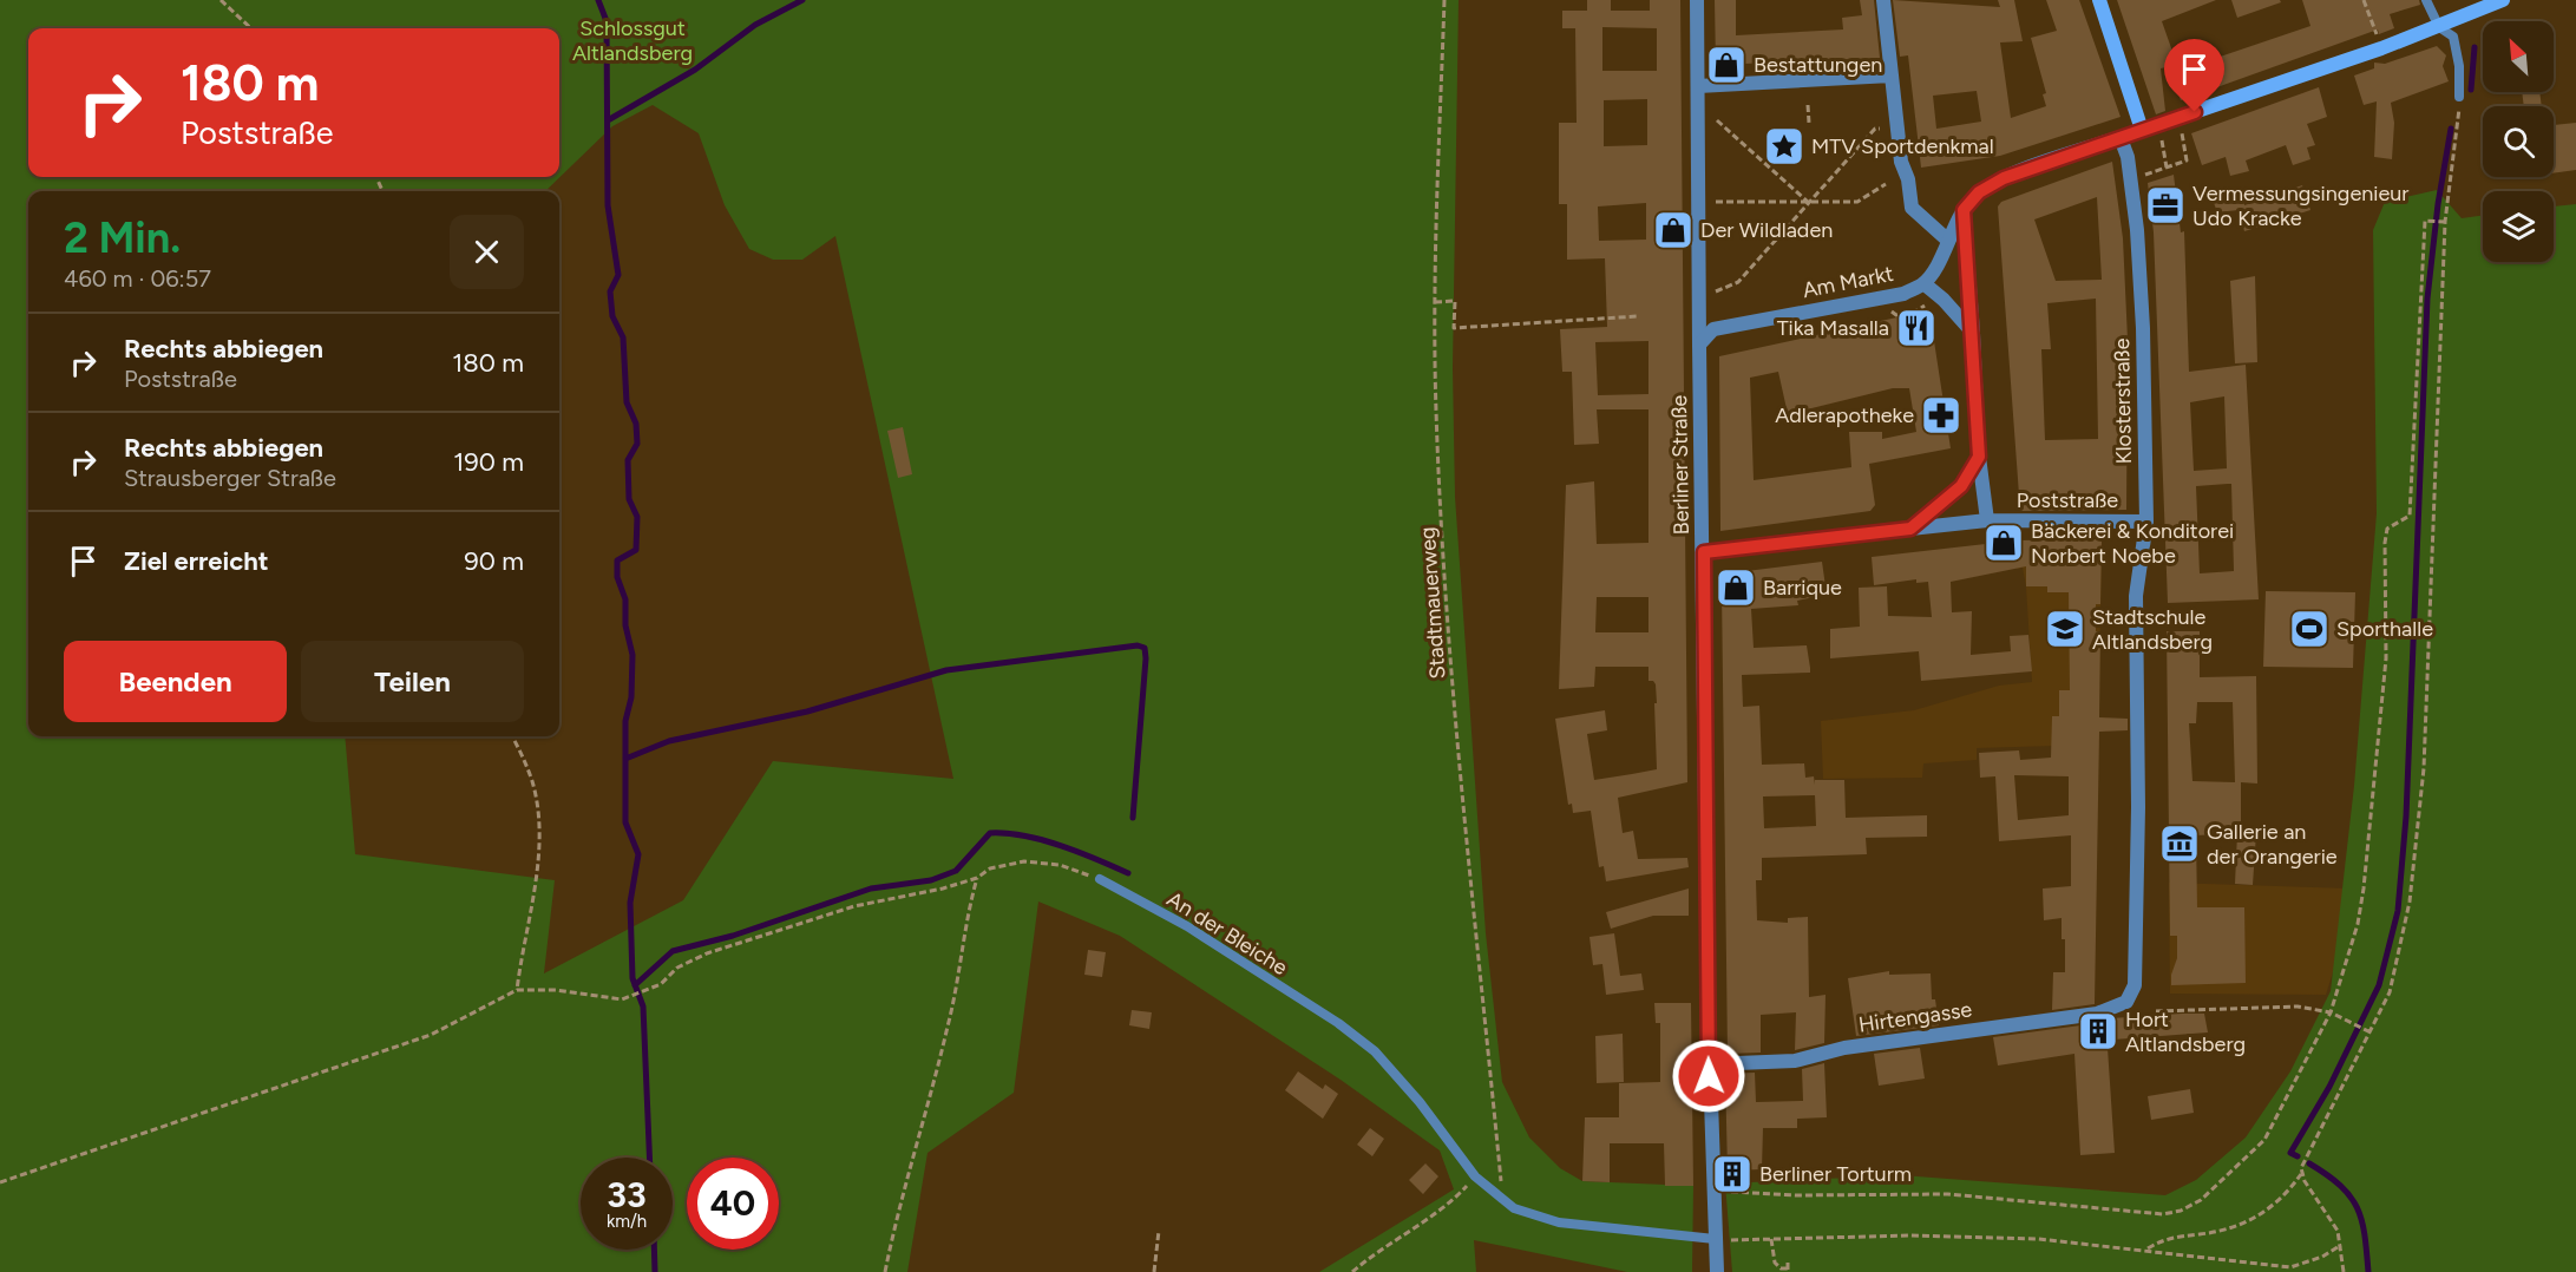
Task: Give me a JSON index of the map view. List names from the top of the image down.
{
  "streets": {
    "street": [
      "Am Markt",
      "Klosterstraße",
      "Berliner Straße",
      "Poststraße",
      "Hirtengasse"
    ],
    "lane": ["An der Bleiche"],
    "path": ["Stadtmauerweg"]
  },
  "crossings": [
    ["Am Markt", "Klosterstraße"],
    ["Am Markt", "Berliner Straße"],
    ["Am Markt", "Poststraße"],
    ["Klosterstraße", "Poststraße"],
    ["Klosterstraße", "Hirtengasse"],
    ["Berliner Straße", "Poststraße"],
    ["Berliner Straße", "An der Bleiche"],
    ["Berliner Straße", "Hirtengasse"],
    ["Stadtmauerweg", "An der Bleiche"]
  ],
  "parks": ["Schlossgut Altlandsberg"],
  "places": {
    "shop": [
      "Bestattungen",
      "Der Wildladen",
      "Bäckerei & Konditorei Norbert Noebe",
      "Barrique"
    ],
    "place": ["MTV Sportdenkmal"],
    "office": ["Vermessungsingenieur Udo Kracke"],
    "restaurant": ["Tika Masalla"],
    "pharmacy": ["Adlerapotheke"],
    "school or university": ["Stadtschule Altlandsberg"],
    "sports": ["Sporthalle"],
    "museum": ["Gallerie an der Orangerie"],
    "building": ["Hort Altlandsberg", "Berliner Torturm"]
  },
  "north": "top left",
  "page": {
    "turn": ["180 m", "Poststraße"],
    "heading": ["2 Min.", "460 m · 06:57"],
    "list": [
      {
        "name": "Rechts abbiegen",
        "note": "Poststraße",
        "value": "180 m"
      },
      {
        "name": "Rechts abbiegen",
        "note": "Strausberger Straße",
        "value": "190 m"
      },
      {
        "name": "Ziel erreicht",
        "value": "90 m"
      }
    ],
    "buttons": ["Beenden", "Teilen"],
    "speed": "33 km/h",
    "limit": "40"
  }
}
